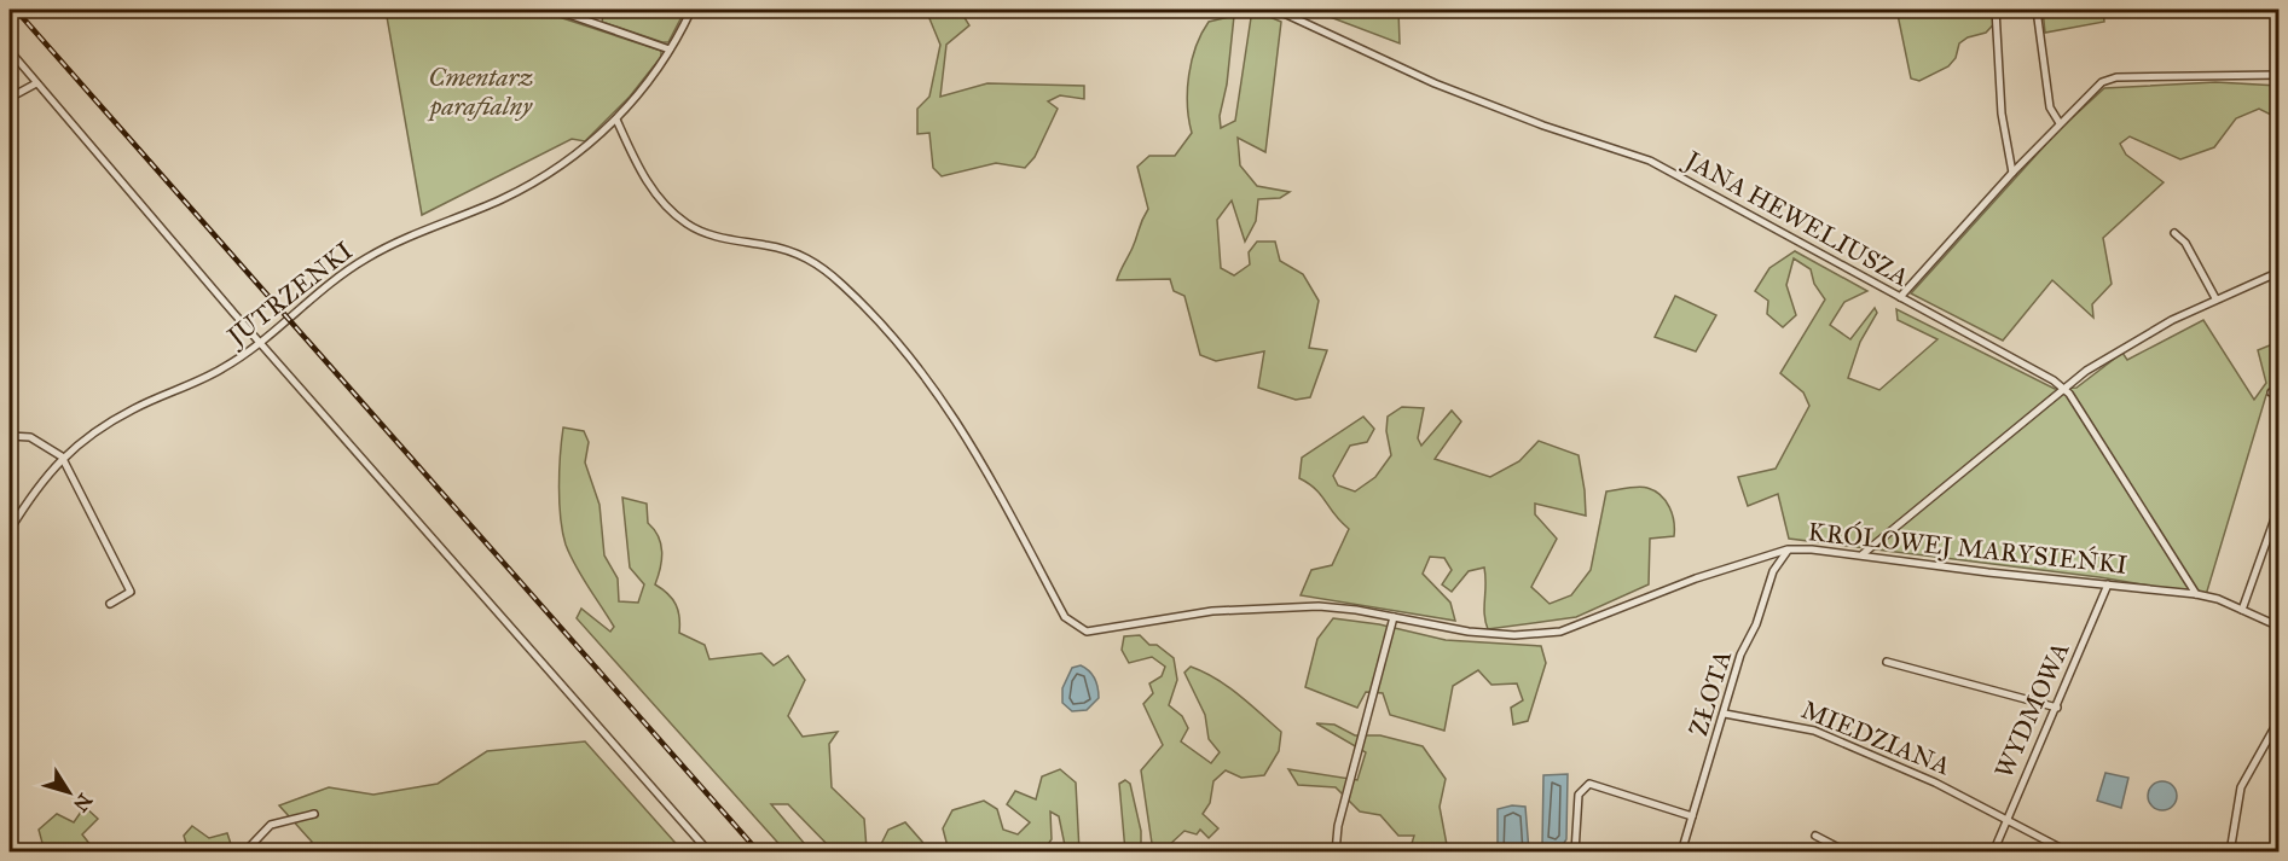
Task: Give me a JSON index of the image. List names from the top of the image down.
{
  "streets": {
    "street": [
      "JANA HEWELIUSZA",
      "JUTRZENKI",
      "KRÓLOWEJ MARYSIEŃKI",
      "ZŁOTA",
      "WYDMOWA",
      "MIEDZIANA"
    ]
  },
  "crossings": [
    ["JANA HEWELIUSZA", "KRÓLOWEJ MARYSIEŃKI"],
    ["JUTRZENKI", "KRÓLOWEJ MARYSIEŃKI"],
    ["KRÓLOWEJ MARYSIEŃKI", "ZŁOTA"],
    ["KRÓLOWEJ MARYSIEŃKI", "WYDMOWA"],
    ["ZŁOTA", "MIEDZIANA"],
    ["WYDMOWA", "MIEDZIANA"]
  ],
  "parks": ["Cmentarz parafialny"],
  "north": "bottom right"
}
